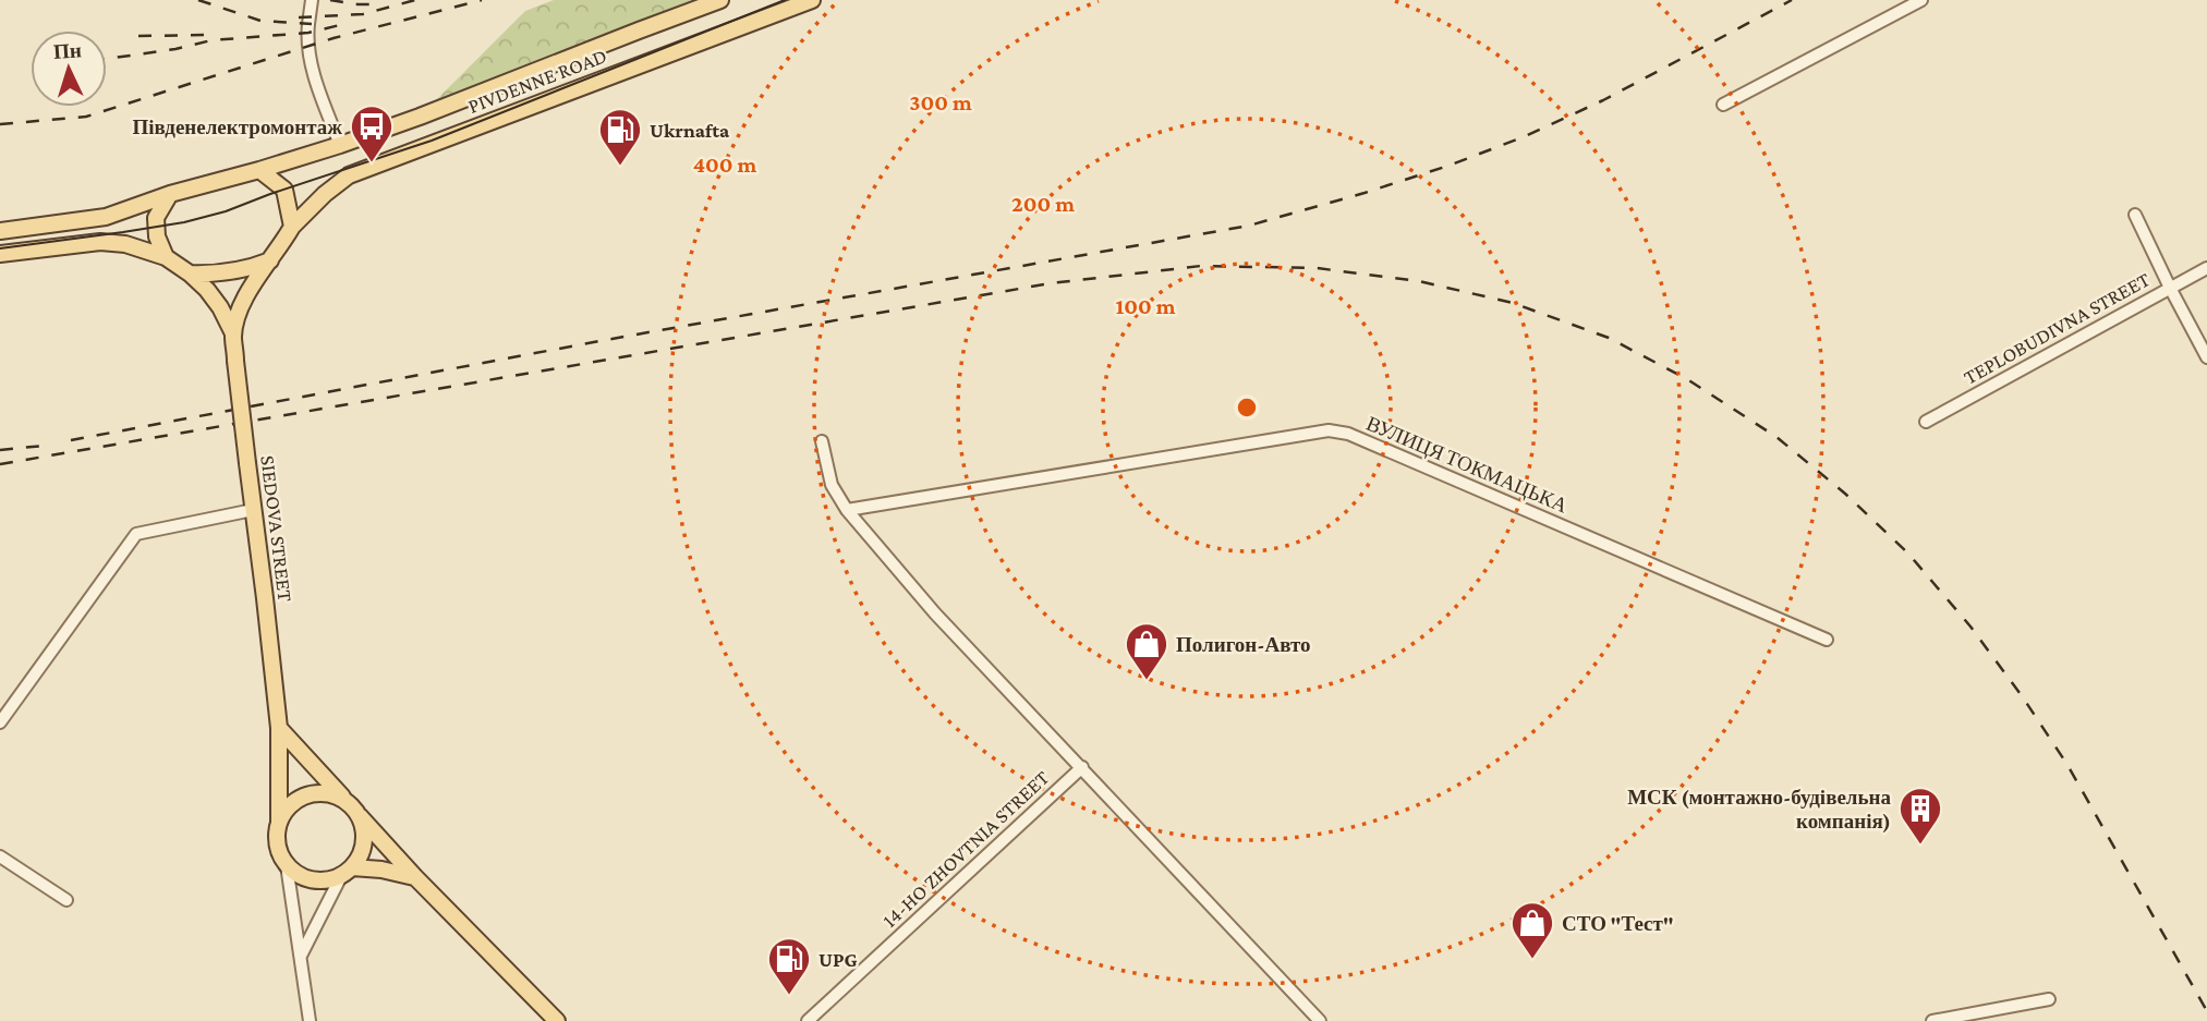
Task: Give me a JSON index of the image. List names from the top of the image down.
{
  "streets": {
    "main road": ["PIVDENNE ROAD", "SIEDOVA STREET"],
    "street": ["TEPLOBUDIVNA STREET", "ВУЛИЦЯ ТОКМАЦЬКА", "14-HO ZHOVTNIA STREET"]
  },
  "crossings": [
    ["PIVDENNE ROAD", "SIEDOVA STREET"]
  ],
  "places": {
    "bus stop": ["Південелектромонтаж"],
    "fuel station": ["Ukrnafta", "UPG"],
    "shop": ["Полигон-Авто", "СТО \"Тест\""],
    "building": ["МСК (монтажно-будівельна компанія)"]
  },
  "north": "top",
  "rings": [
    "300 m",
    "400 m",
    "200 m",
    "100 m"
  ]
}
